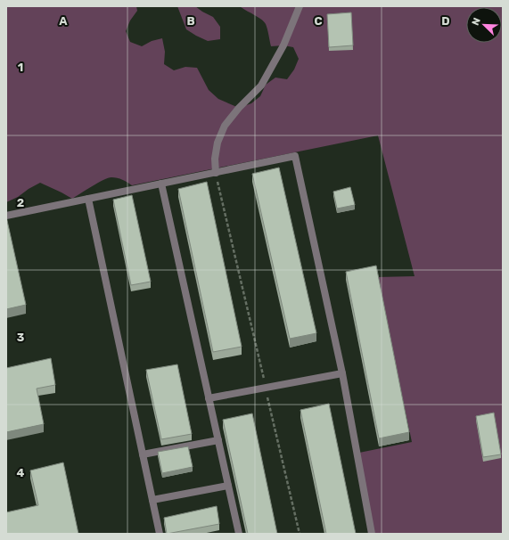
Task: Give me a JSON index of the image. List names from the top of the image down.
{
  "north": "top left",
  "grid": {
    "columns": [
      "A",
      "B",
      "C",
      "D"
    ],
    "rows": [
      "1",
      "2",
      "3",
      "4"
    ]
  }
}
